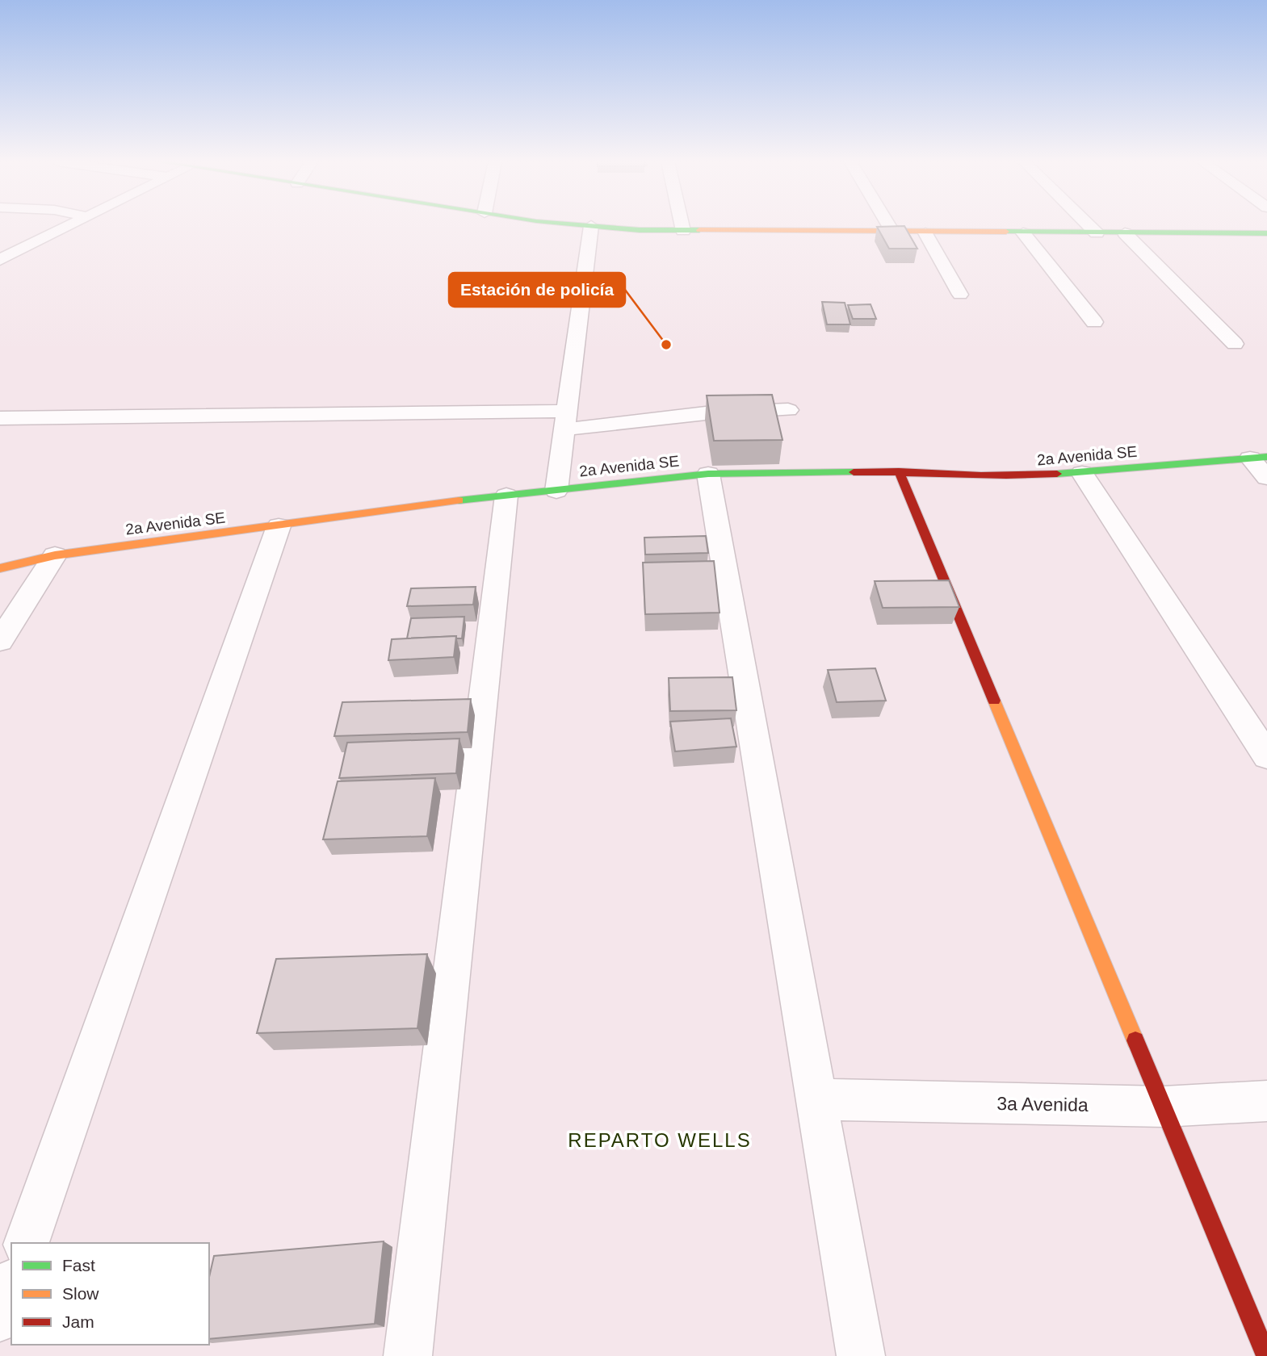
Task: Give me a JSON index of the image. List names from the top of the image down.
{
  "streets": {
    "street": ["2a Avenida SE", "3a Avenida"]
  },
  "districts": ["REPARTO WELLS"],
  "places": ["Estación de policía"],
  "legend": ["Fast", "Slow", "Jam"]
}
